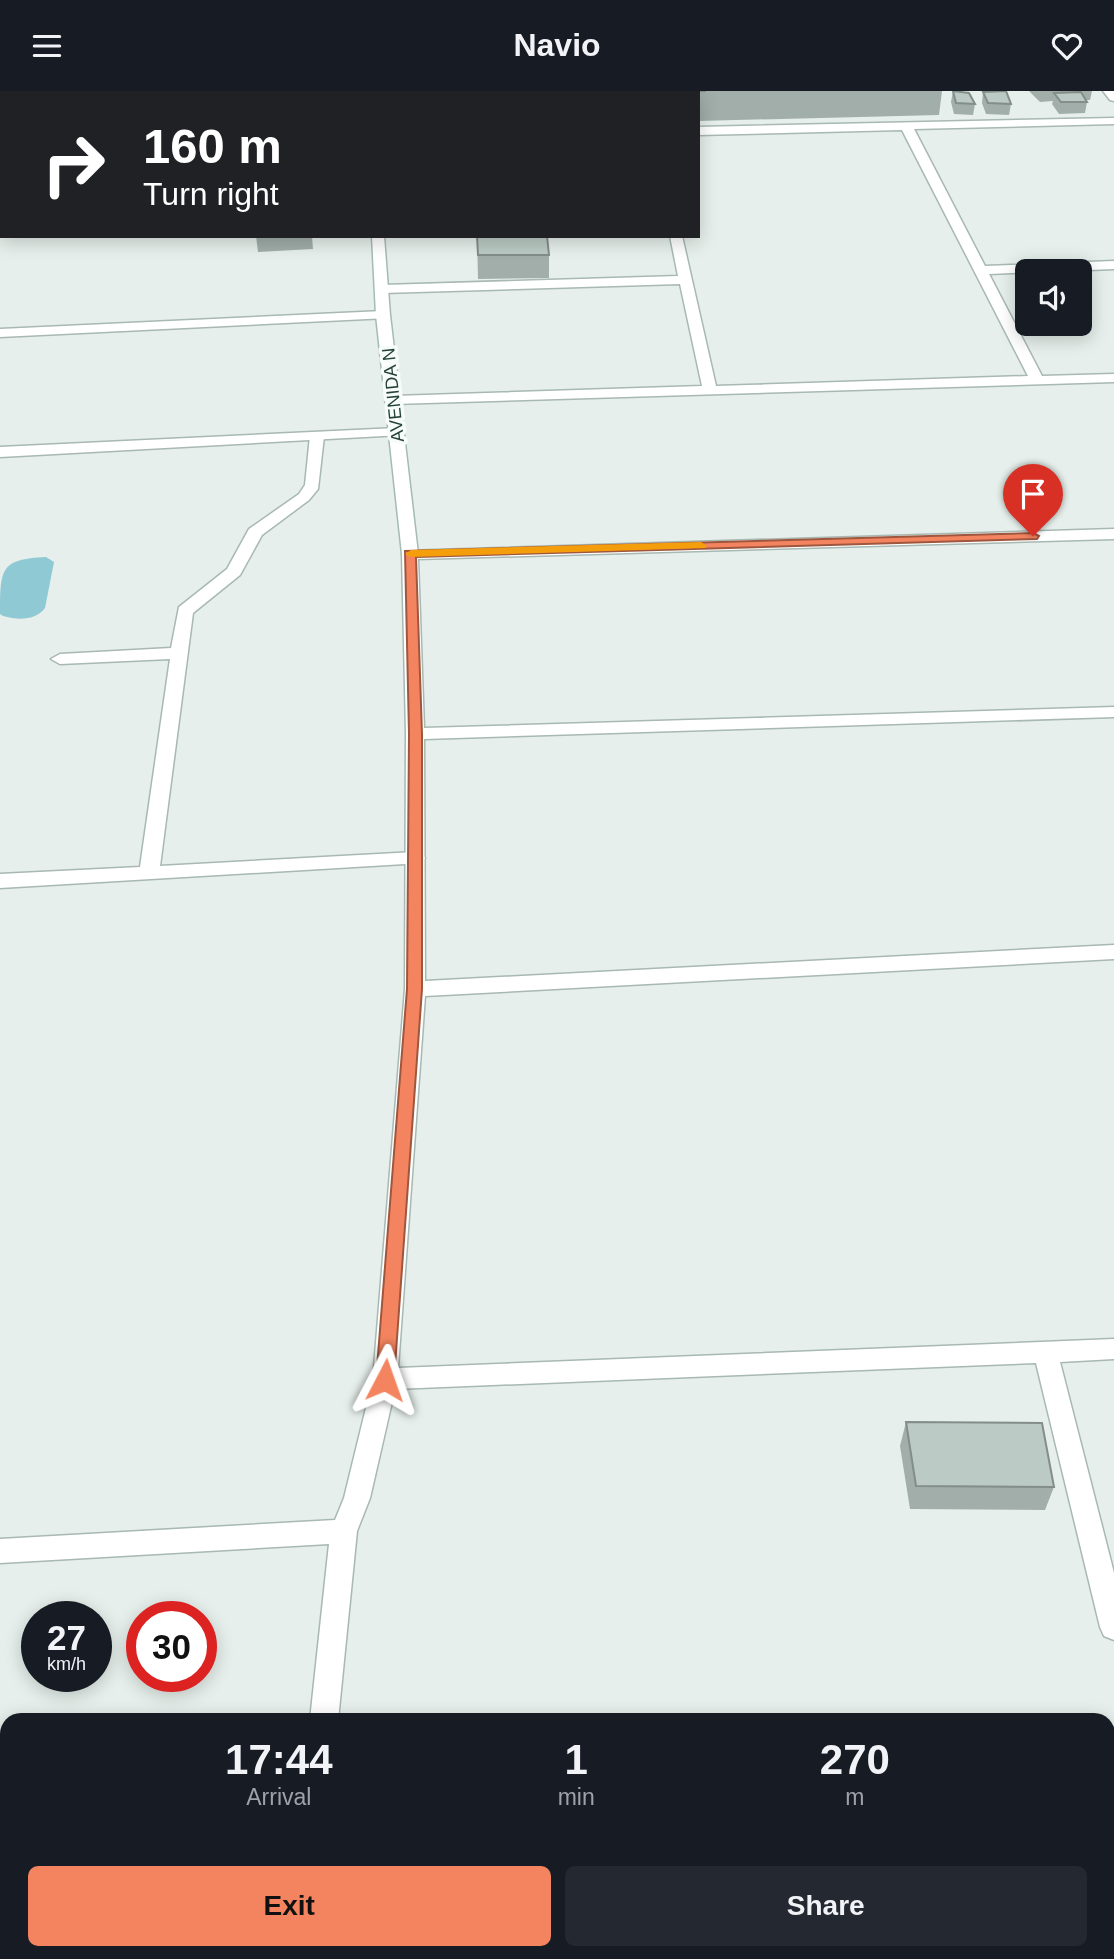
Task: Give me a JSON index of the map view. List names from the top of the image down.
{
  "streets": {
    "street": ["AVENIDA N"]
  },
  "page": {
    "header": "Navio",
    "turn": ["160 m", "Turn right"],
    "speed": "27 km/h",
    "limit": "30",
    "eta": [
      "17:44",
      "Arrival",
      "1",
      "min",
      "270",
      "m"
    ],
    "buttons": ["Exit", "Share"]
  }
}
